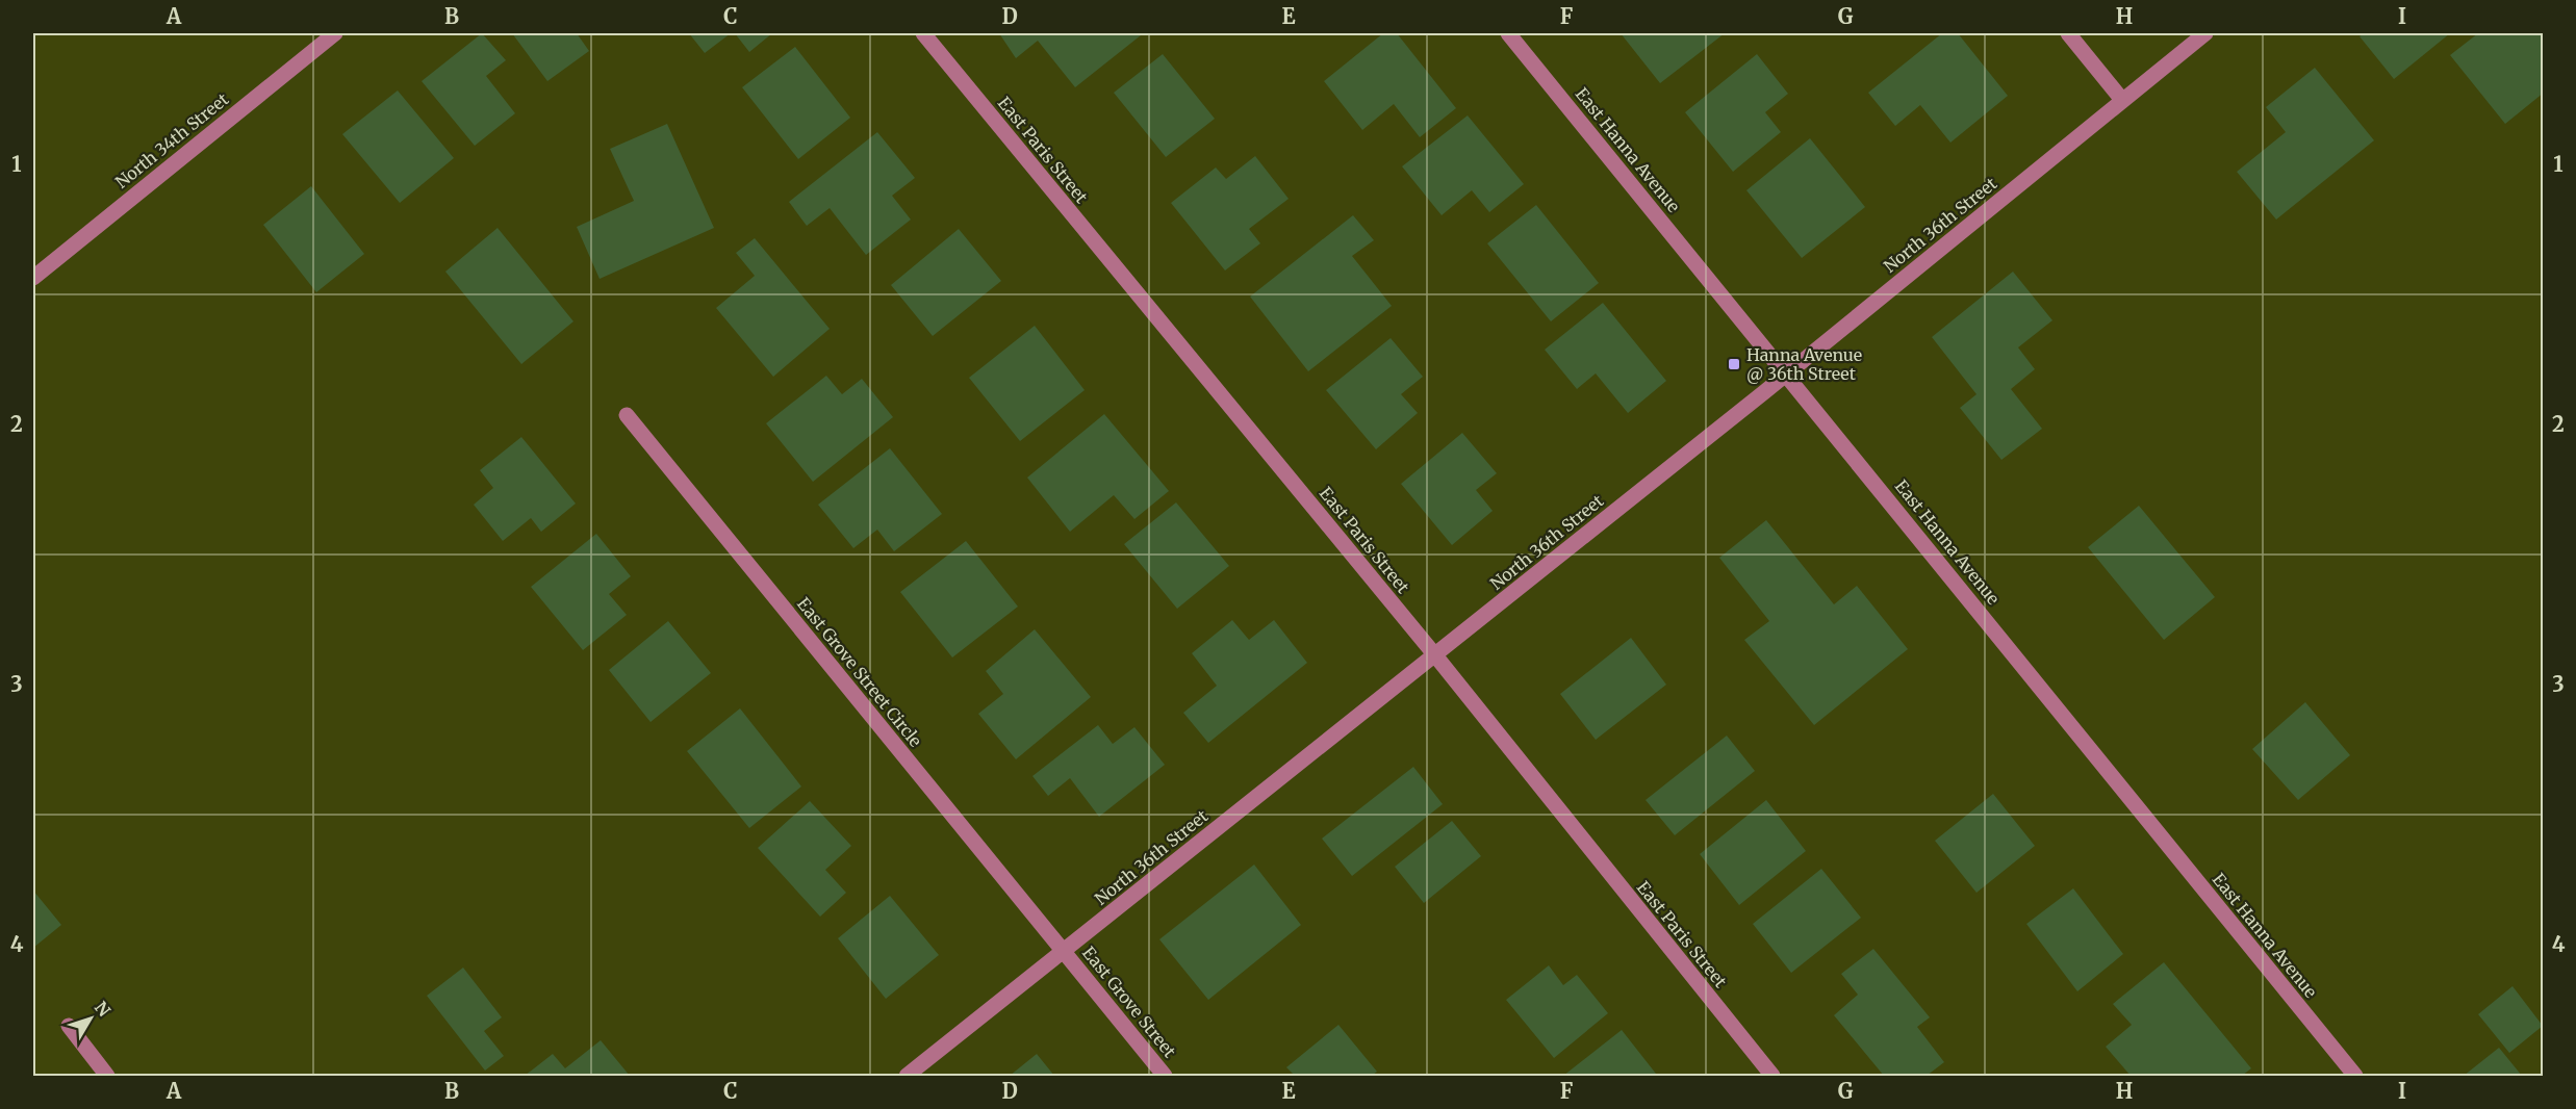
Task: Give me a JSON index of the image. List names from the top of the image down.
{
  "streets": {
    "street": [
      "North 34th Street",
      "East Paris Street",
      "East Hanna Avenue",
      "North 36th Street",
      "East Grove Street Circle",
      "East Grove Street"
    ]
  },
  "crossings": [
    ["East Paris Street", "North 36th Street"],
    ["East Hanna Avenue", "North 36th Street"],
    ["North 36th Street", "East Grove Street Circle"],
    ["North 36th Street", "East Grove Street"],
    ["East Grove Street Circle", "East Grove Street"]
  ],
  "places": {
    "transit": ["Hanna Avenue @ 36th Street"]
  },
  "north": "top right",
  "grid": {
    "columns": [
      "A",
      "B",
      "C",
      "D",
      "E",
      "F",
      "G",
      "H",
      "I"
    ],
    "rows": [
      "1",
      "2",
      "3",
      "4"
    ]
  }
}
